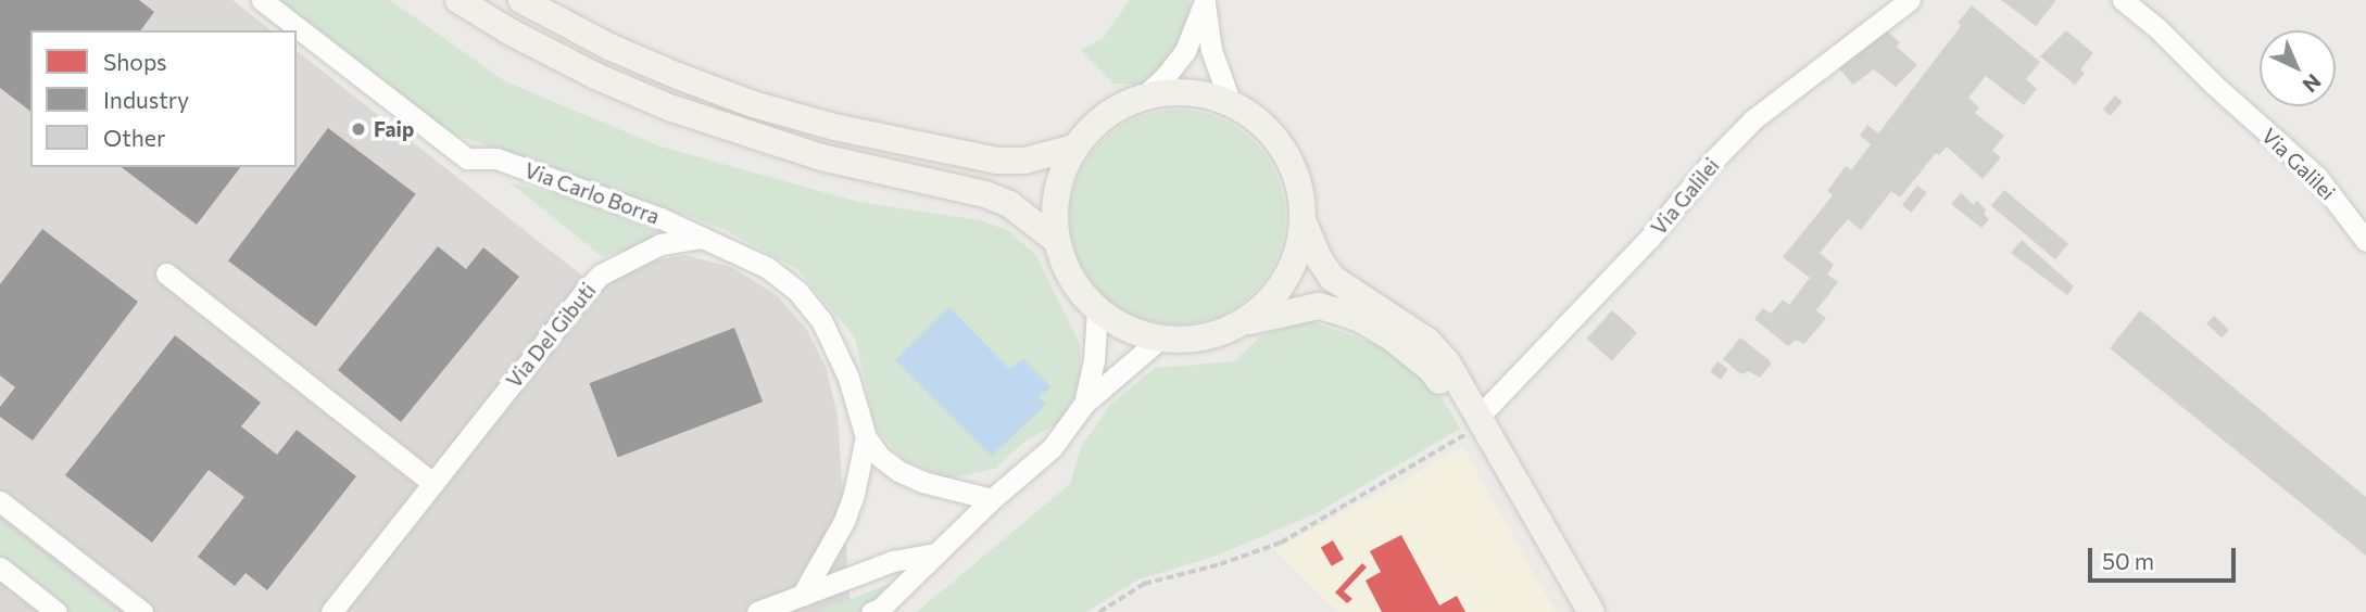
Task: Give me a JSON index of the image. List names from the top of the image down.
{
  "streets": {
    "street": ["Via Galilei", "Via Carlo Borra", "Via Del Gibuti"]
  },
  "crossings": [
    ["Via Carlo Borra", "Via Del Gibuti"]
  ],
  "places": ["Faip"],
  "legend": ["Shops", "Industry", "Other"],
  "scale_bar": "50 m",
  "north": "bottom right"
}
